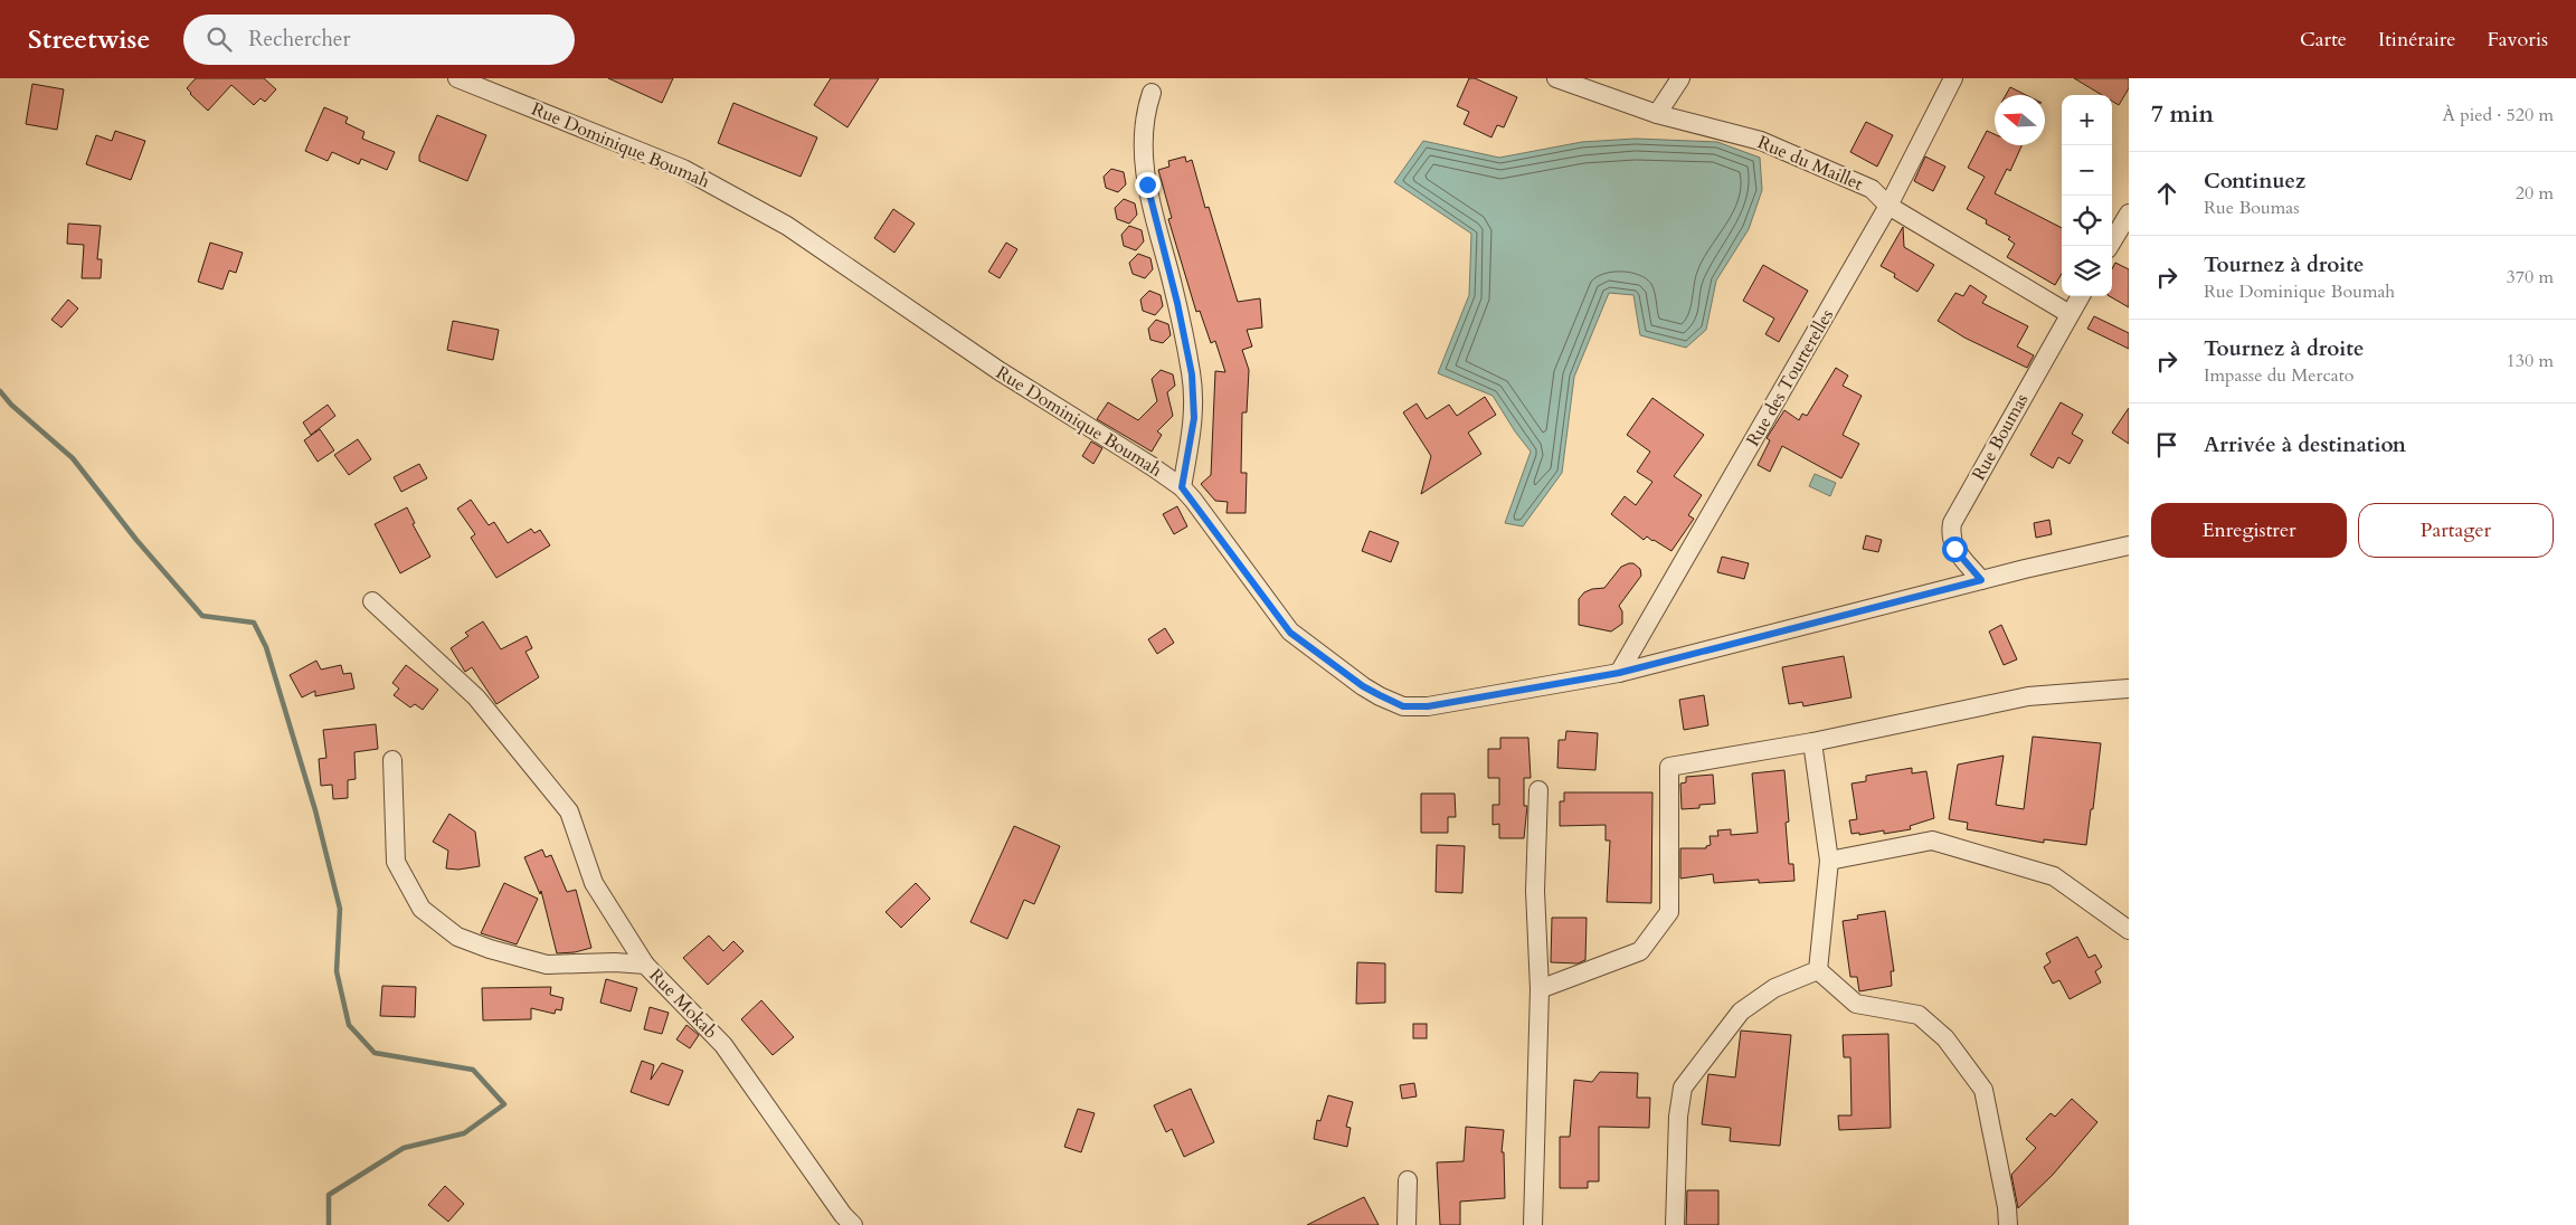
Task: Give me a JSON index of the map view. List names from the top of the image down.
{
  "streets": {
    "street": [
      "Rue Dominique Boumah",
      "Rue du Maillet",
      "Rue des Tourterelles",
      "Rue Boumas",
      "Rue Mokab"
    ]
  },
  "crossings": [
    ["Rue Dominique Boumah", "Rue des Tourterelles"],
    ["Rue Dominique Boumah", "Rue Boumas"],
    ["Rue du Maillet", "Rue des Tourterelles"],
    ["Rue du Maillet", "Rue Boumas"]
  ],
  "north": "left",
  "page": {
    "header": "Streetwise",
    "search": "Rechercher",
    "nav": ["Carte", "Itinéraire", "Favoris"],
    "heading": ["7 min", "À pied · 520 m"],
    "map_buttons": ["+", "−"],
    "list": [
      ["Continuez", "Rue Boumas", "20 m"],
      ["Tournez à droite", "Rue Dominique Boumah", "370 m"],
      ["Tournez à droite", "Impasse du Mercato", "130 m"],
      "Arrivée à destination"
    ],
    "buttons": ["Enregistrer", "Partager"]
  }
}
